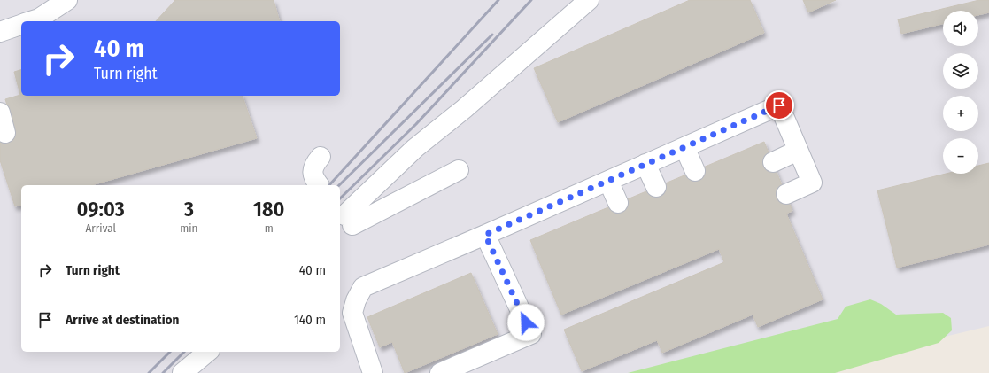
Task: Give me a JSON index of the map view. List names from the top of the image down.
{
  "page": {
    "map_buttons": ["+", "−"],
    "turn": ["40 m", "Turn right"],
    "eta": [
      "09:03",
      "Arrival",
      "3",
      "min",
      "180",
      "m"
    ],
    "list": [
      {
        "name": "Turn right",
        "value": "40 m"
      },
      {
        "name": "Arrive at destination",
        "value": "140 m"
      }
    ]
  }
}
